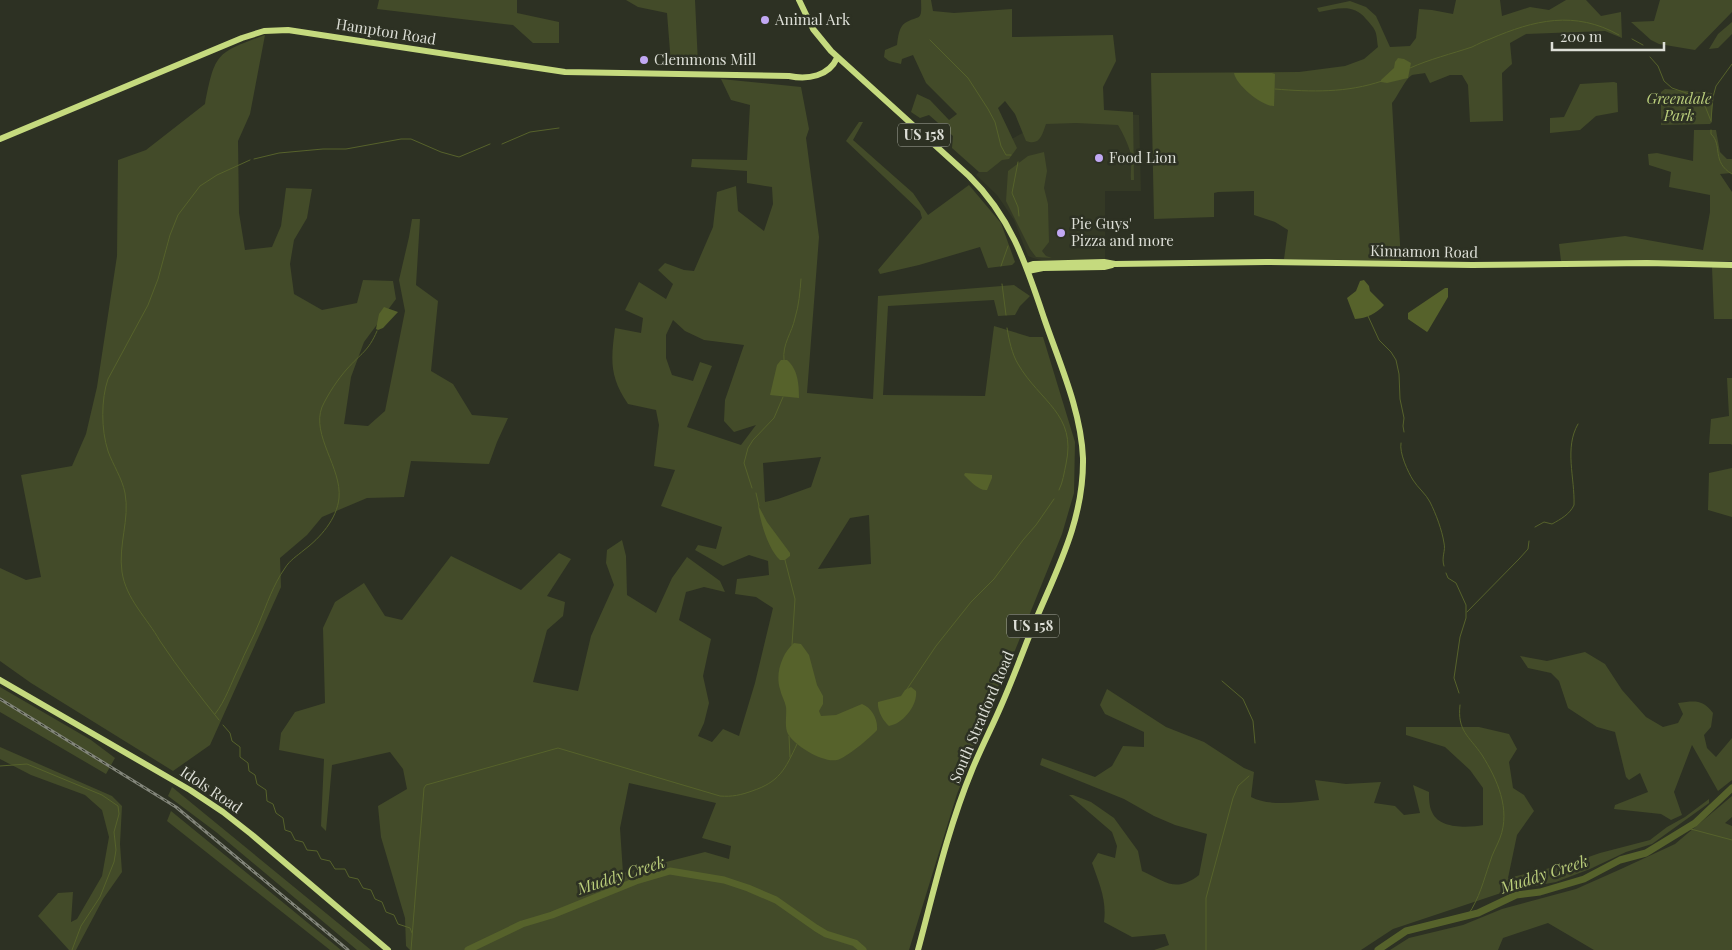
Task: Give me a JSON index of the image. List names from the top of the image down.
{
  "streets": {
    "main road": [
      "Hampton Road",
      "US 158",
      "Kinnamon Road",
      "South Stratford Road",
      "Idols Road"
    ]
  },
  "crossings": [
    ["Hampton Road", "US 158"],
    ["US 158", "Kinnamon Road"],
    ["US 158", "South Stratford Road"],
    ["Kinnamon Road", "South Stratford Road"]
  ],
  "water": ["Muddy Creek"],
  "parks": ["Greendale Park"],
  "places": [
    "Animal Ark",
    "Clemmons Mill",
    "Food Lion",
    "Pie Guys' Pizza and more"
  ],
  "scale_bar": "200 m"
}
